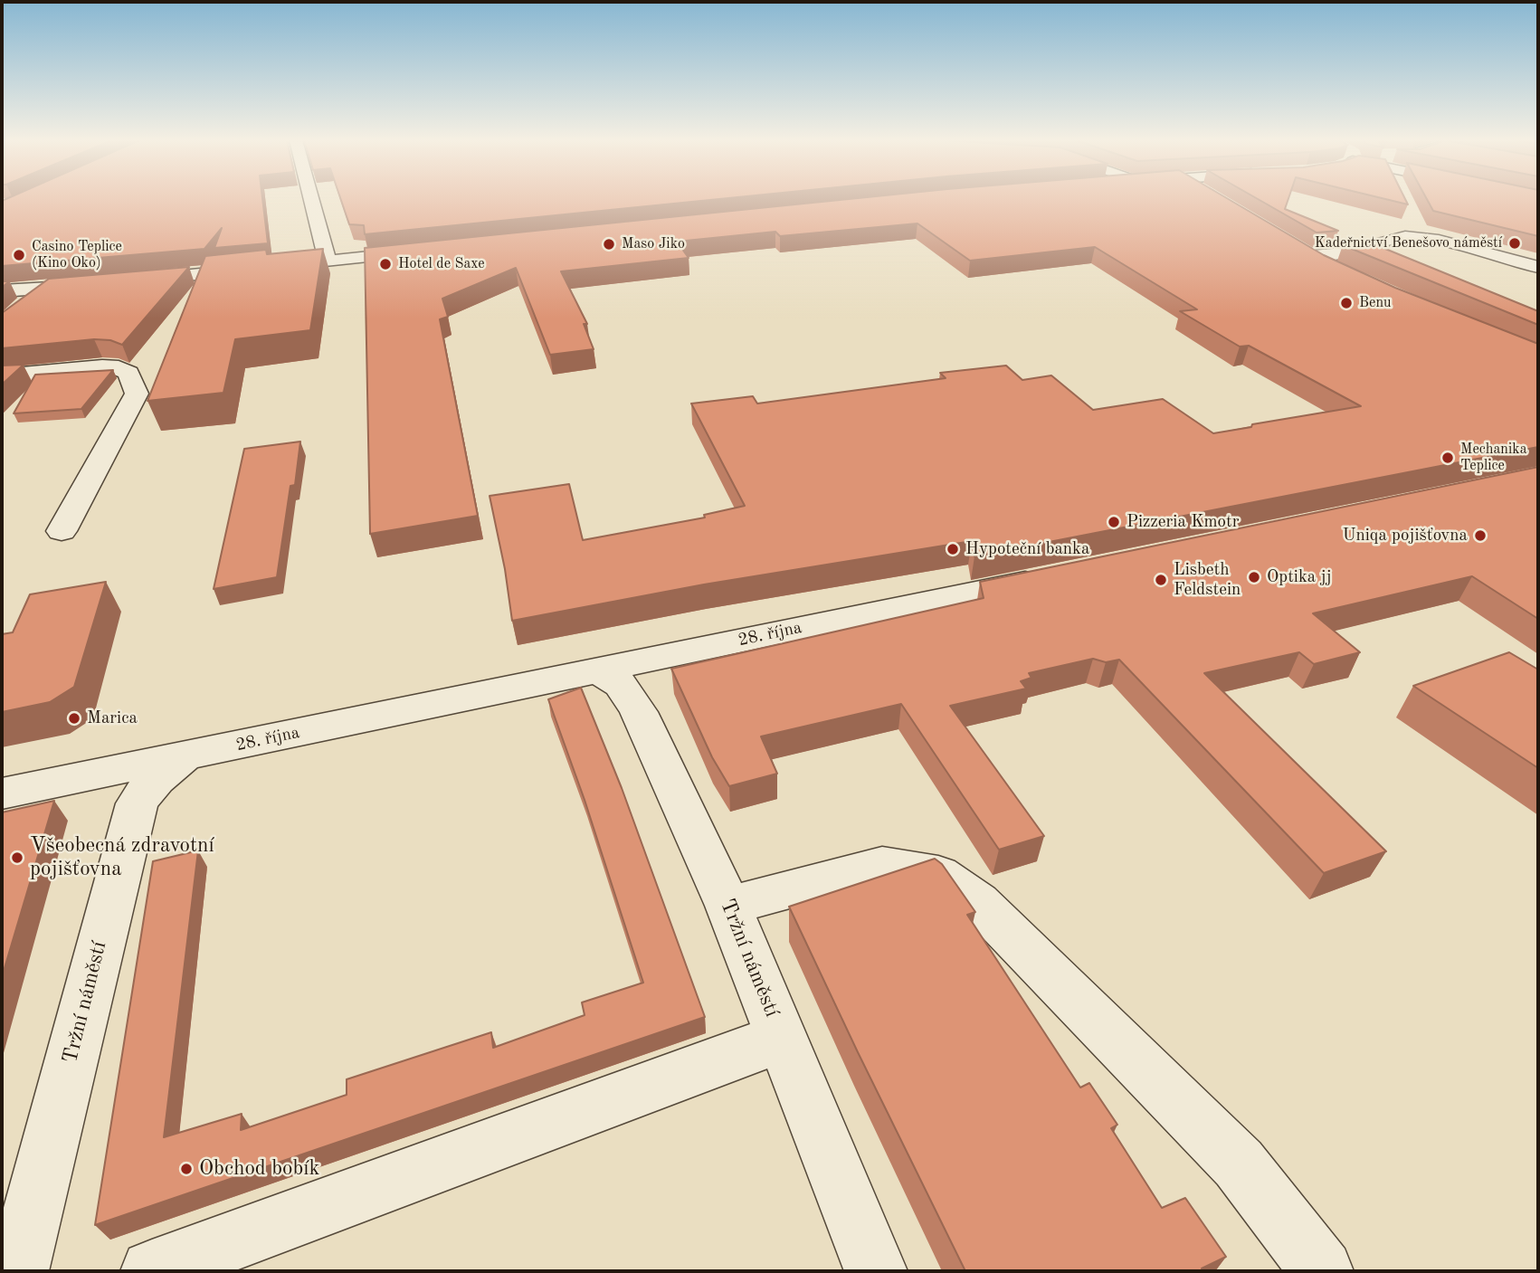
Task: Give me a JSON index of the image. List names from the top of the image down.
{
  "streets": {
    "street": ["28. října", "Tržní náměstí"]
  },
  "crossings": [
    ["28. října", "Tržní náměstí"]
  ],
  "places": [
    "Kadeřnictví Benešovo náměstí",
    "Maso Jiko",
    "Casino Teplice (Kino Oko)",
    "Hotel de Saxe",
    "Benu",
    "Mechanika Teplice",
    "Pizzeria Kmotr",
    "Uniqa pojišťovna",
    "Hypoteční banka",
    "Optika jj",
    "Lisbeth Feldstein",
    "Marica",
    "Všeobecná zdravotní pojišťovna",
    "Obchod bobík"
  ]
}
